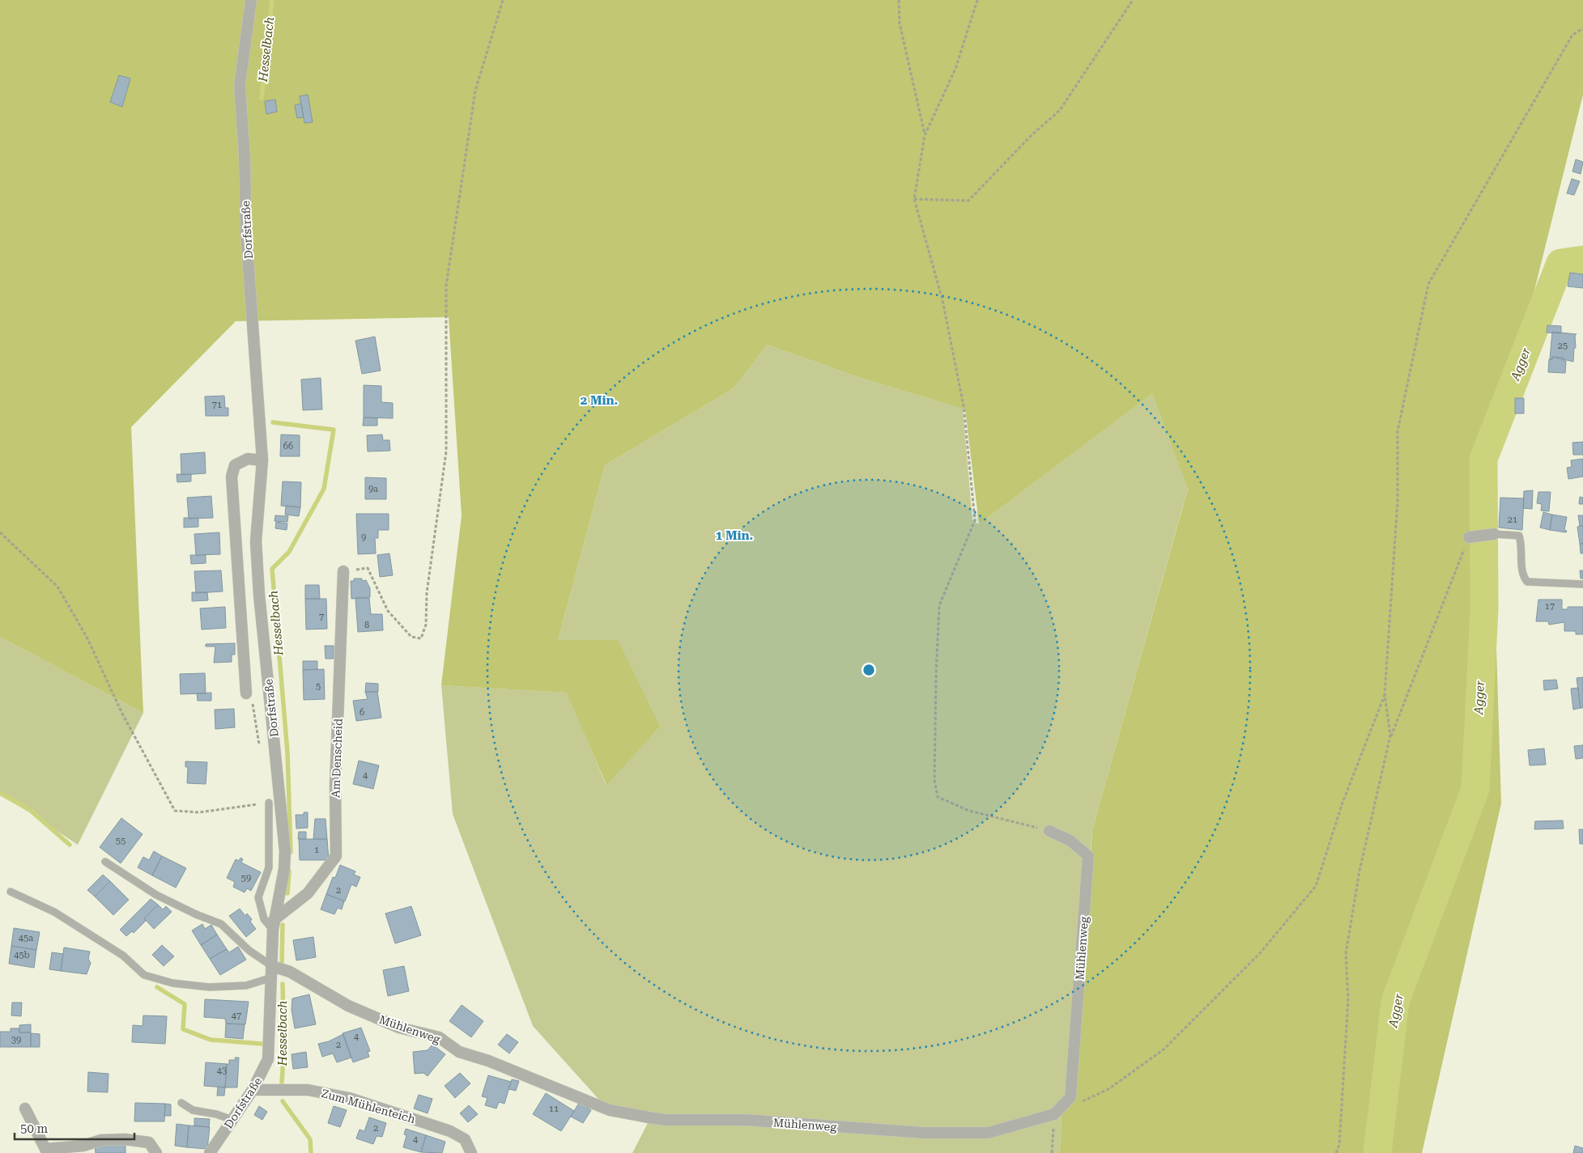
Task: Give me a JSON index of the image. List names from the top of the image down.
{
  "streets": {
    "street": [
      "Dorfstraße",
      "Am Denscheid",
      "Mühlenweg",
      "Zum Mühlenteich"
    ]
  },
  "crossings": [
    ["Dorfstraße", "Am Denscheid"],
    ["Dorfstraße", "Mühlenweg"],
    ["Dorfstraße", "Zum Mühlenteich"]
  ],
  "water": ["Hesselbach", "Agger"],
  "house_numbers": [
    "25",
    "71",
    "66",
    "9a",
    "21",
    "9",
    "17",
    "7",
    "8",
    "5",
    "6",
    "4",
    "55",
    "1",
    "59",
    "2",
    "45a",
    "45b",
    "47",
    "4",
    "39",
    "2",
    "43",
    "11",
    "2",
    "4"
  ],
  "scale_bar": "50 m",
  "rings": ["2 Min.", "1 Min."]
}
